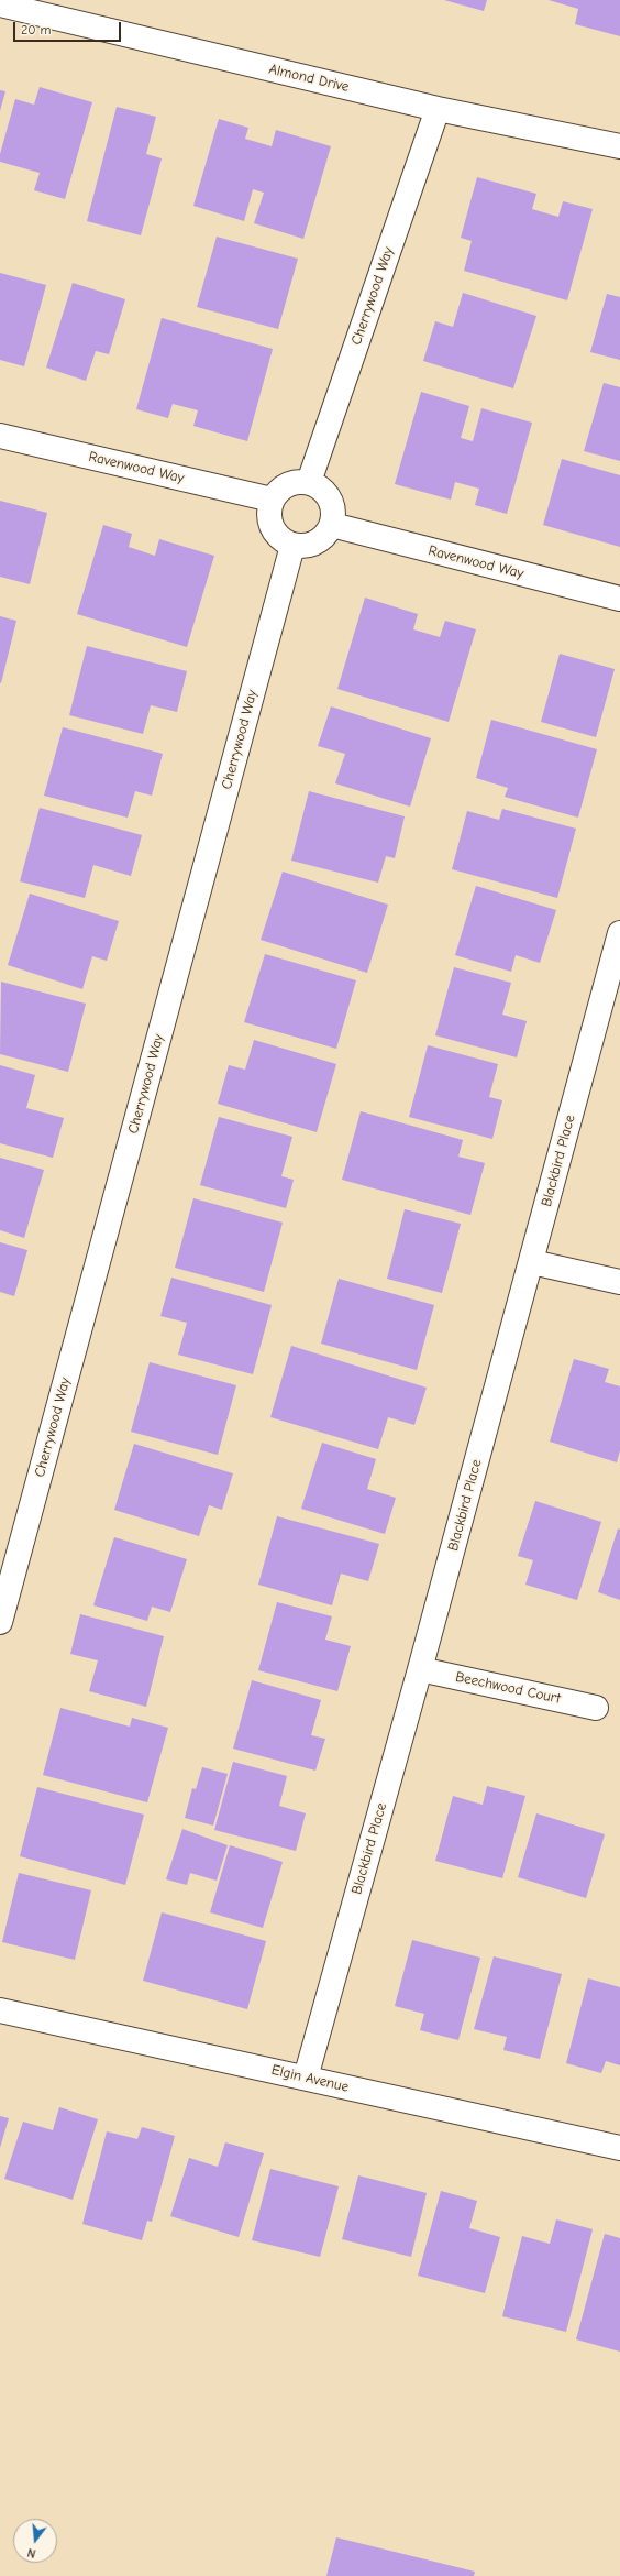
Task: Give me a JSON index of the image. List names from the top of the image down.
{
  "streets": {
    "street": [
      "Almond Drive",
      "Cherrywood Way",
      "Ravenwood Way",
      "Blackbird Place",
      "Beechwood Court",
      "Elgin Avenue"
    ]
  },
  "crossings": [
    ["Almond Drive", "Cherrywood Way"],
    ["Cherrywood Way", "Ravenwood Way"],
    ["Blackbird Place", "Beechwood Court"],
    ["Blackbird Place", "Elgin Avenue"]
  ],
  "scale_bar": "20 m",
  "north": "bottom"
}
